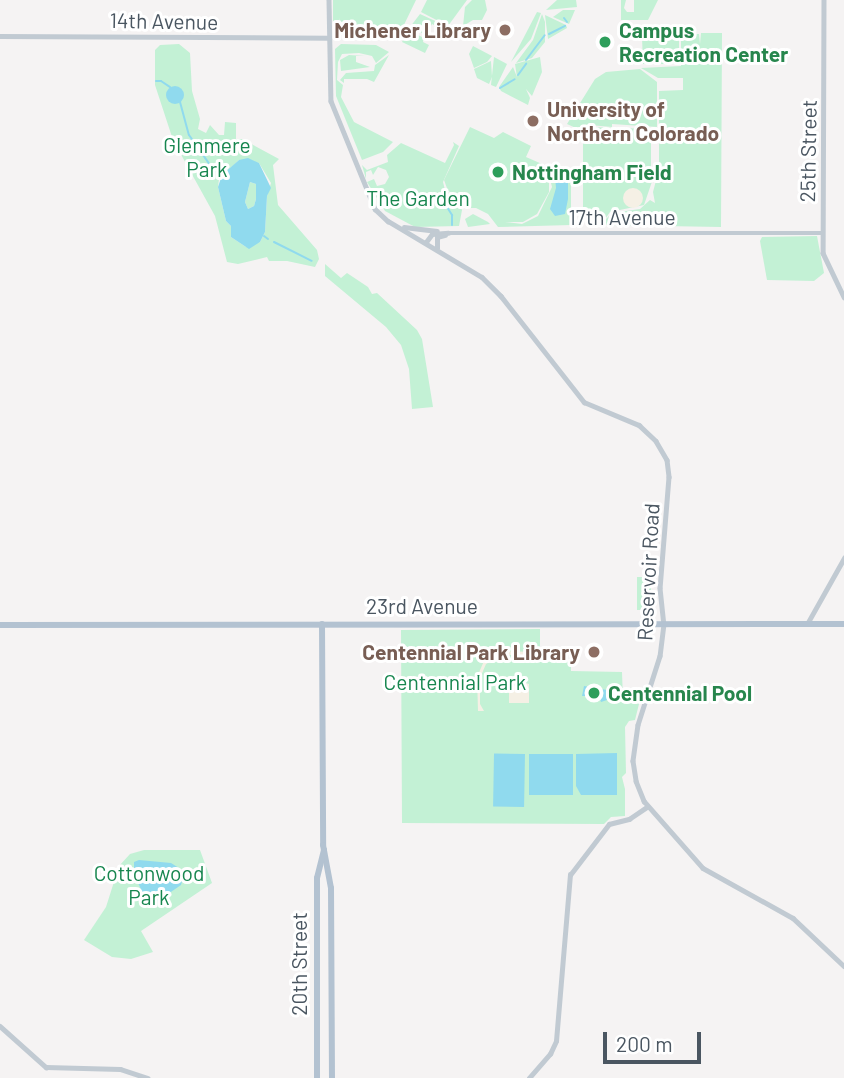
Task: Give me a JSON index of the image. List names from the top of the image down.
{
  "streets": {
    "main road": ["23rd Avenue", "20th Street"],
    "street": [
      "14th Avenue",
      "25th Street",
      "17th Avenue",
      "Reservoir Road"
    ]
  },
  "crossings": [
    ["14th Avenue", "Reservoir Road"],
    ["25th Street", "17th Avenue"],
    ["17th Avenue", "Reservoir Road"],
    ["Reservoir Road", "23rd Avenue"],
    ["23rd Avenue", "20th Street"]
  ],
  "parks": [
    "Glenmere Park",
    "The Garden",
    "Centennial Park",
    "Cottonwood Park"
  ],
  "places": [
    "Michener Library",
    "Campus Recreation Center",
    "University of Northern Colorado",
    "Nottingham Field",
    "Centennial Park Library",
    "Centennial Pool"
  ],
  "scale_bar": "200 m"
}
